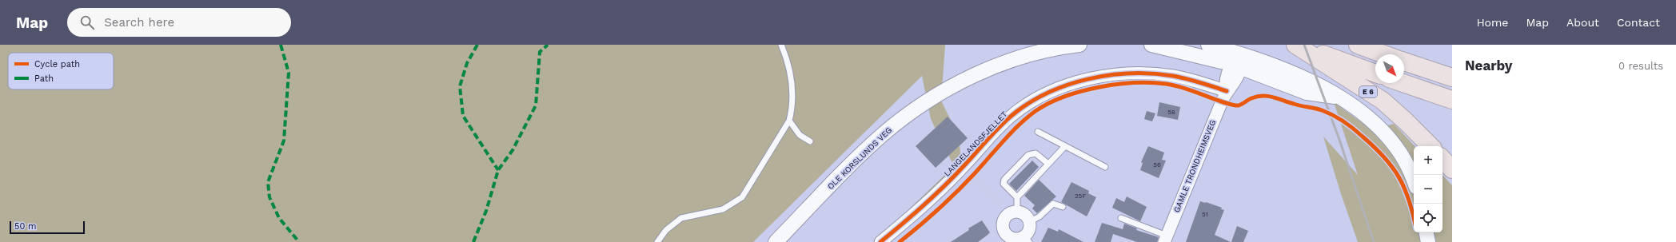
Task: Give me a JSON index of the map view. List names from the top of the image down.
{
  "streets": {
    "highway": ["E 6"],
    "street": ["LANGELANDSFJELLET", "OLE KORSLUNDS VEG", "GAMLE TRONDHEIMSVEG"]
  },
  "crossings": [
    ["LANGELANDSFJELLET", "GAMLE TRONDHEIMSVEG"]
  ],
  "house_numbers": [
    "58",
    "56",
    "25F",
    "51"
  ],
  "legend": ["Cycle path", "Path"],
  "scale_bar": "50 m",
  "north": "bottom right",
  "page": {
    "header": "Map",
    "search": "Search here",
    "nav": [
      "Home",
      "Map",
      "About",
      "Contact"
    ],
    "heading": ["Nearby", "0 results"],
    "map_buttons": ["+", "−"],
    "scale": "50 m"
  }
}
